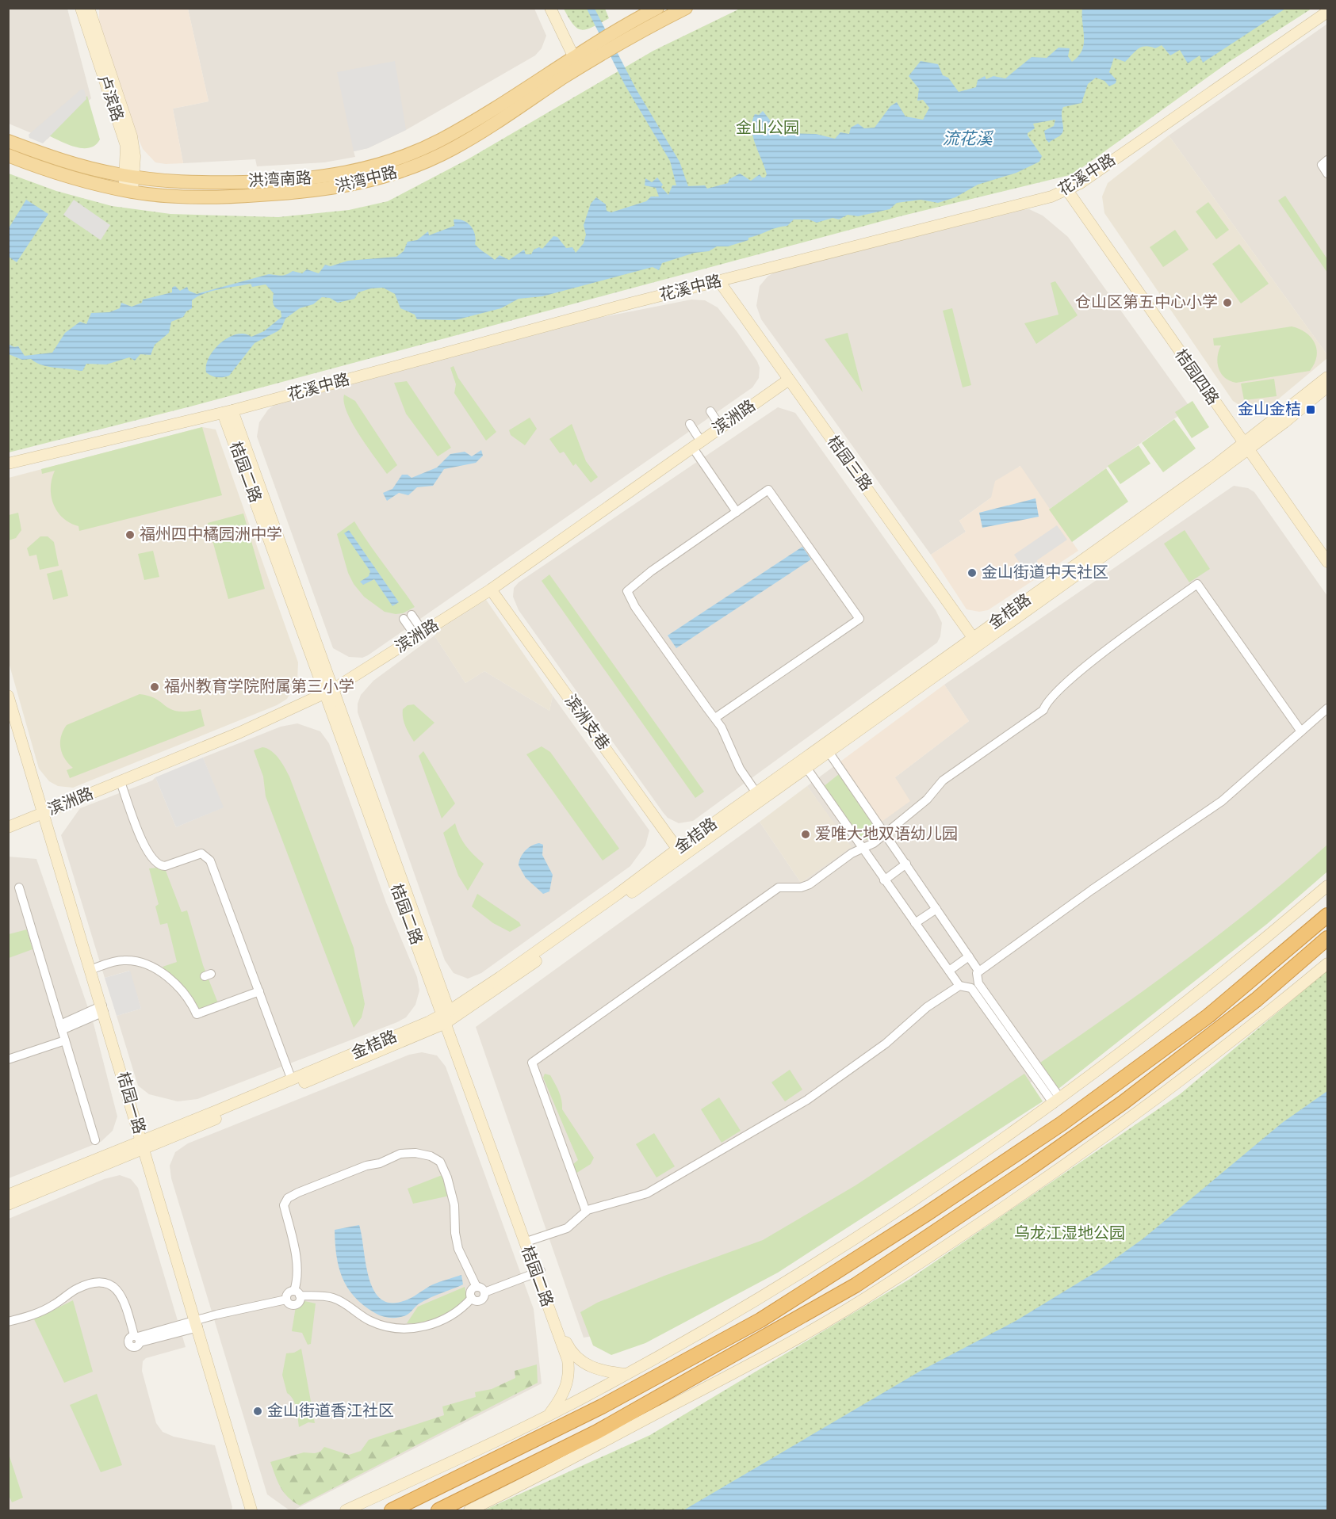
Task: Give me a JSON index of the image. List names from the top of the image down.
{
  "streets": {
    "main road": ["洪湾南路", "洪湾中路"],
    "street": [
      "卢滨路",
      "花溪中路",
      "桔园四路",
      "滨洲路",
      "桔园三路",
      "桔园二路",
      "金桔路",
      "滨洲支巷",
      "桔园一路"
    ]
  },
  "crossings": [
    ["卢滨路", "洪湾南路"],
    ["花溪中路", "桔园四路"],
    ["花溪中路", "桔园三路"],
    ["花溪中路", "桔园二路"],
    ["洪湾南路", "洪湾中路"],
    ["桔园四路", "金桔路"],
    ["滨洲路", "桔园三路"],
    ["滨洲路", "桔园二路"],
    ["滨洲路", "滨洲支巷"],
    ["滨洲路", "桔园一路"],
    ["桔园三路", "金桔路"],
    ["桔园二路", "金桔路"],
    ["金桔路", "滨洲支巷"],
    ["金桔路", "桔园一路"]
  ],
  "water": ["流花溪"],
  "parks": ["金山公园", "乌龙江湿地公园"],
  "places": {
    "other": [
      "仓山区第五中心小学",
      "福州四中橘园洲中学",
      "金山街道中天社区",
      "福州教育学院附属第三小学",
      "爱唯大地双语幼儿园",
      "金山街道香江社区"
    ],
    "transit": ["金山金桔"]
  }
}
